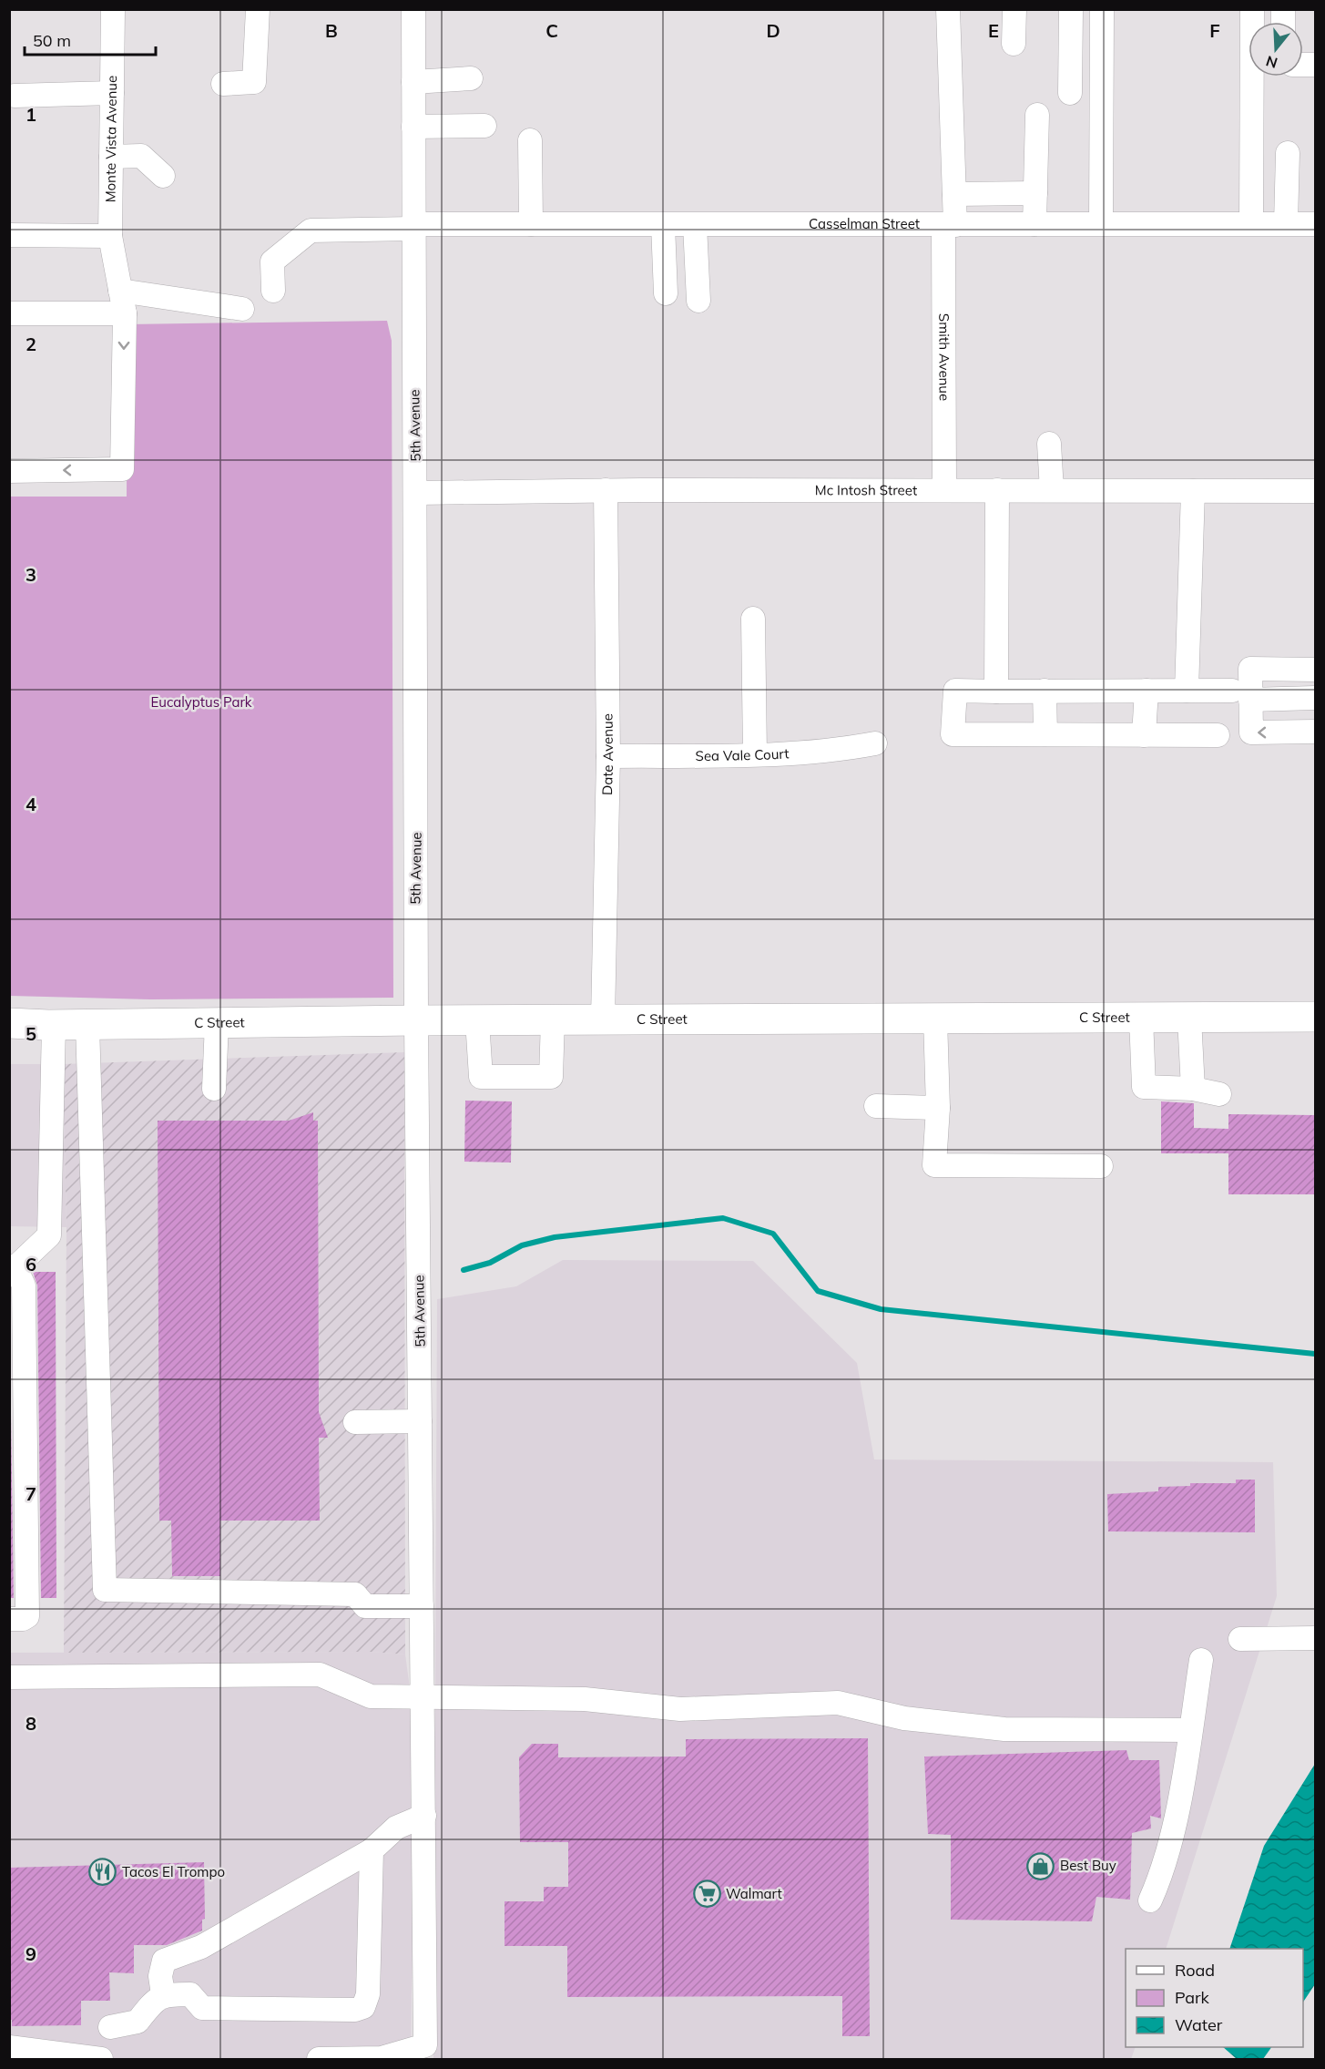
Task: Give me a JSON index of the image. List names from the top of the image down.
{
  "streets": {
    "main road": ["C Street"],
    "street": [
      "Monte Vista Avenue",
      "Casselman Street",
      "Smith Avenue",
      "5th Avenue",
      "Mc Intosh Street",
      "Sea Vale Court",
      "Date Avenue"
    ]
  },
  "crossings": [
    ["Casselman Street", "Smith Avenue"],
    ["Casselman Street", "5th Avenue"],
    ["Smith Avenue", "Mc Intosh Street"],
    ["5th Avenue", "Mc Intosh Street"],
    ["5th Avenue", "C Street"],
    ["Mc Intosh Street", "Date Avenue"],
    ["Sea Vale Court", "Date Avenue"],
    ["Date Avenue", "C Street"]
  ],
  "parks": ["Eucalyptus Park"],
  "places": {
    "shop": ["Best Buy"],
    "restaurant": ["Tacos El Trompo"],
    "supermarket": ["Walmart"]
  },
  "legend": ["Road", "Park", "Water"],
  "scale_bar": "50 m",
  "north": "bottom",
  "grid": {
    "columns": [
      "B",
      "C",
      "D",
      "E",
      "F"
    ],
    "rows": [
      "1",
      "2",
      "3",
      "4",
      "5",
      "6",
      "7",
      "8",
      "9"
    ]
  }
}
